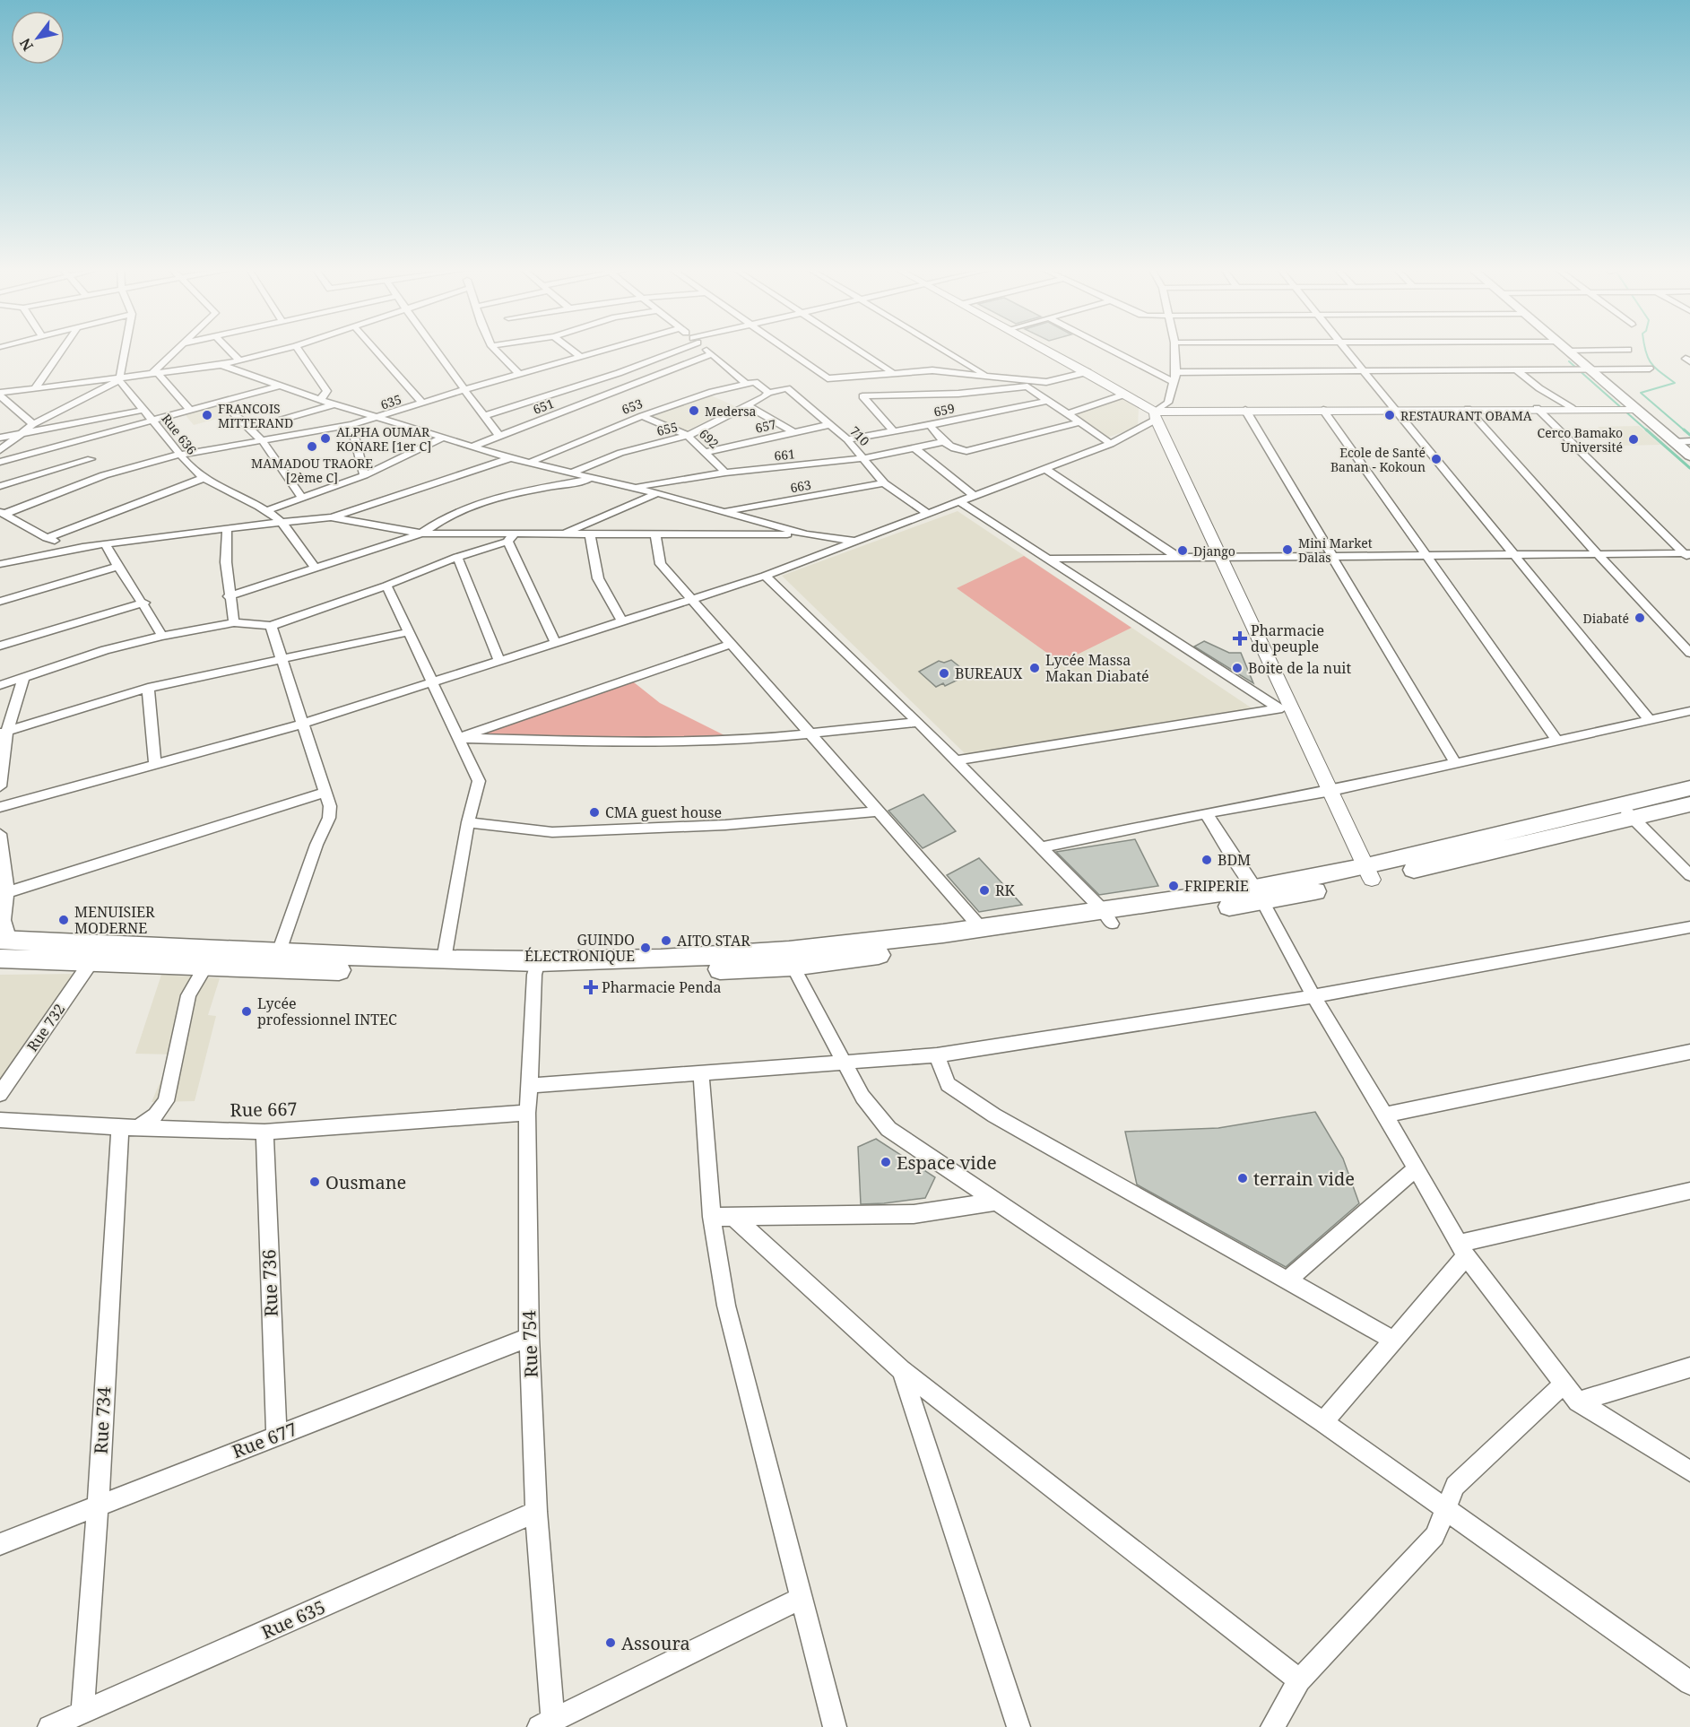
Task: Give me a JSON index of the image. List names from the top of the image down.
{
  "streets": {
    "street": [
      "635",
      "651",
      "653",
      "659",
      "657",
      "655",
      "Rue 636",
      "710",
      "692",
      "661",
      "663",
      "Rue 732",
      "Rue 667",
      "Rue 736",
      "Rue 754",
      "Rue 734",
      "Rue 677",
      "Rue 635"
    ]
  },
  "crossings": [
    ["635", "Rue 636"],
    ["653", "692"],
    ["659", "710"],
    ["657", "710"],
    ["657", "692"],
    ["655", "710"],
    ["655", "692"],
    ["710", "661"],
    ["710", "663"],
    ["692", "661"],
    ["Rue 667", "Rue 736"],
    ["Rue 667", "Rue 754"],
    ["Rue 667", "Rue 734"],
    ["Rue 736", "Rue 677"],
    ["Rue 754", "Rue 677"],
    ["Rue 754", "Rue 635"],
    ["Rue 734", "Rue 677"],
    ["Rue 734", "Rue 635"]
  ],
  "places": {
    "other": [
      "Medersa",
      "FRANCOIS MITTERAND",
      "RESTAURANT OBAMA",
      "ALPHA OUMAR KONARE [1er C]",
      "Cerco Bamako Université",
      "MAMADOU TRAORE [2ème C]",
      "Ecole de Santé Banan - Kokoun",
      "Mini Market Dalas",
      "Django",
      "Diabaté",
      "Lycée Massa Makan Diabaté",
      "Boite de la nuit",
      "BUREAUX",
      "CMA guest house",
      "BDM",
      "FRIPERIE",
      "RK",
      "MENUISIER MODERNE",
      "AITO STAR",
      "GUINDO ÉLECTRONIQUE",
      "Lycée professionnel INTEC",
      "Espace vide",
      "terrain vide",
      "Ousmane",
      "Assoura"
    ],
    "health": ["Pharmacie du peuple", "Pharmacie Penda"]
  },
  "north": "bottom left"
}
